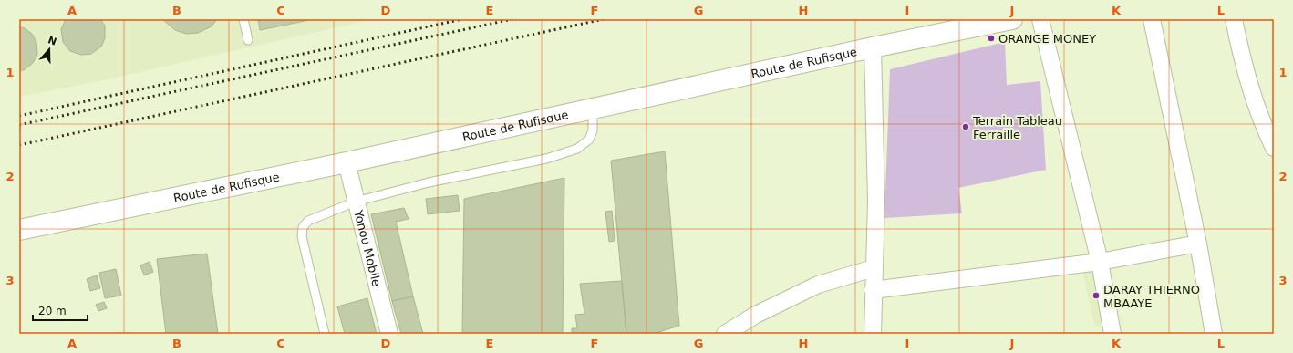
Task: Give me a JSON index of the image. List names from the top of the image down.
{
  "streets": {
    "main road": ["Route de Rufisque"],
    "street": ["Yonou Mobile"]
  },
  "crossings": [
    ["Route de Rufisque", "Yonou Mobile"]
  ],
  "places": ["ORANGE MONEY", "Terrain Tableau Ferraille", "DARAY THIERNO MBAAYE"],
  "scale_bar": "20 m",
  "north": "top",
  "grid": {
    "columns": [
      "A",
      "B",
      "C",
      "D",
      "E",
      "F",
      "G",
      "H",
      "I",
      "J",
      "K",
      "L"
    ],
    "rows": ["1", "2", "3"]
  }
}
